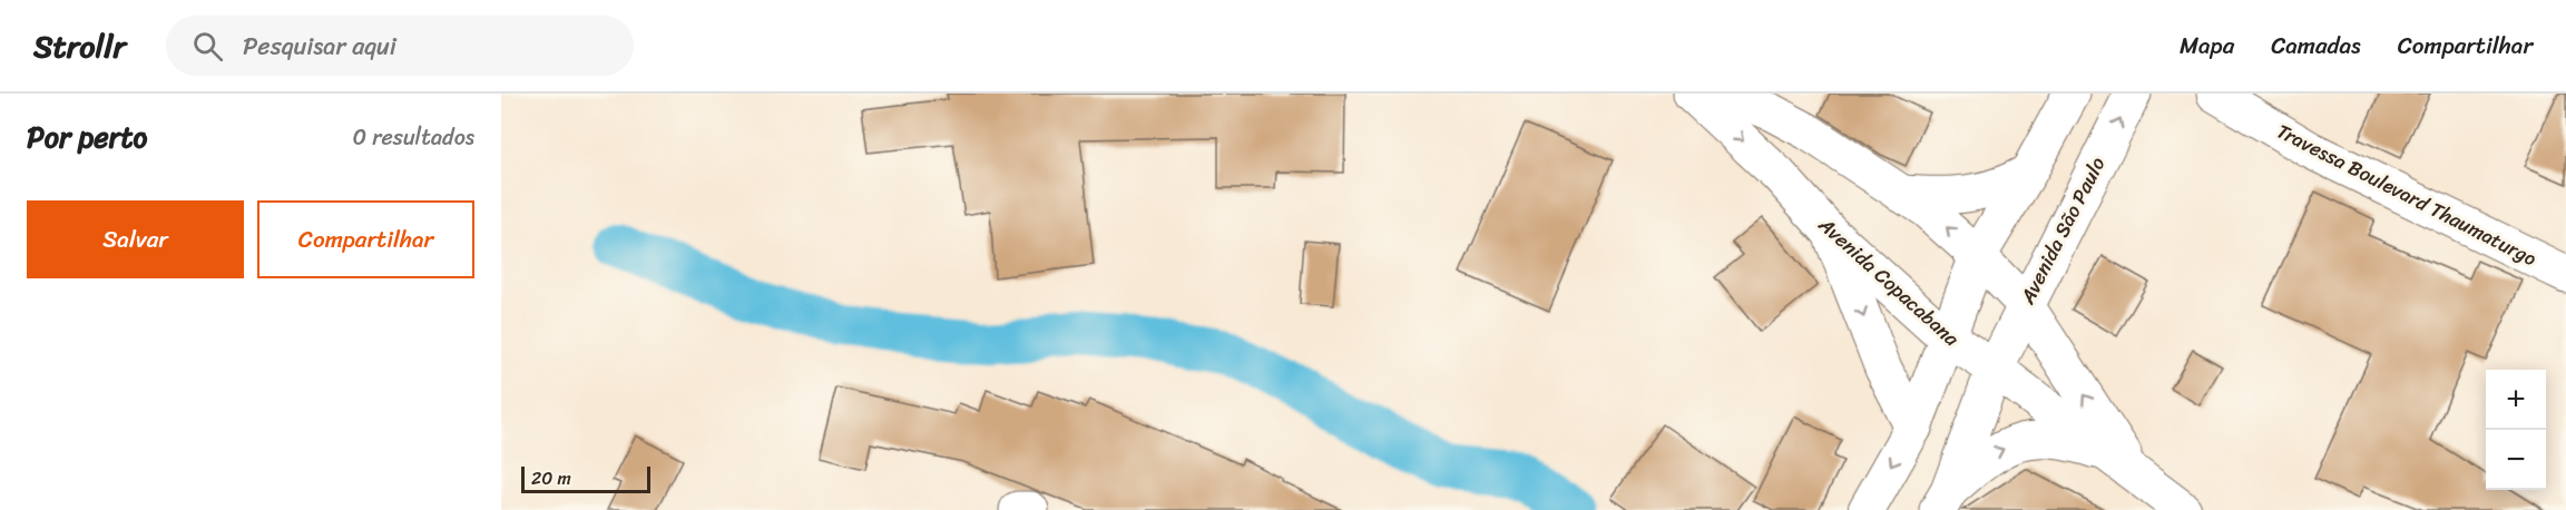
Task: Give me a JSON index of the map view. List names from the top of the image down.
{
  "streets": {
    "street": ["Travessa Boulevard Thaumaturgo", "Avenida São Paulo", "Avenida Copacabana"]
  },
  "crossings": [
    ["Avenida São Paulo", "Avenida Copacabana"]
  ],
  "scale_bar": "20 m",
  "page": {
    "header": "Strollr",
    "search": "Pesquisar aqui",
    "nav": ["Mapa", "Camadas", "Compartilhar"],
    "heading": ["Por perto", "0 resultados"],
    "buttons": ["Salvar", "Compartilhar"],
    "map_buttons": ["+", "−"],
    "scale": "20 m"
  }
}
